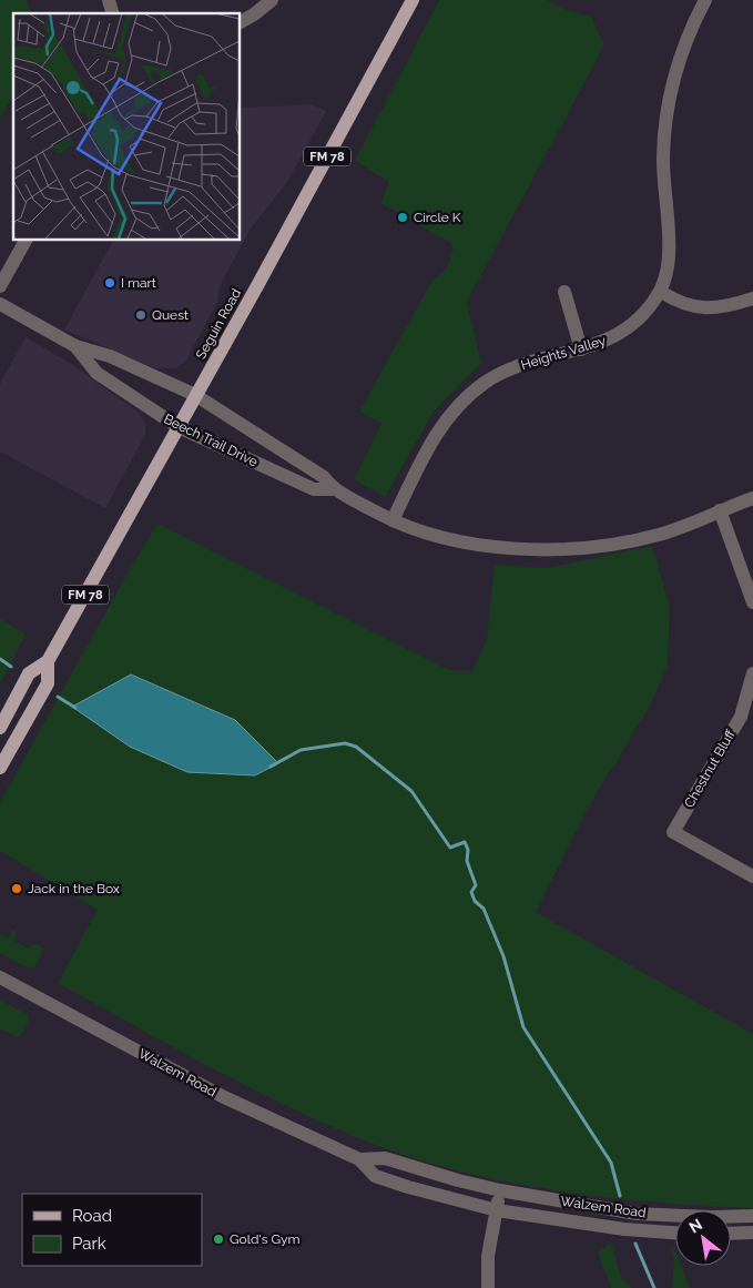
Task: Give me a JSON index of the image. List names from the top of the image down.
{
  "streets": {
    "main road": ["FM 78", "Seguin Road"],
    "street": [
      "Heights Valley",
      "Beech Trail Drive",
      "Chestnut Bluff",
      "Walzem Road"
    ]
  },
  "crossings": [
    ["Seguin Road", "Beech Trail Drive"],
    ["Heights Valley", "Beech Trail Drive"]
  ],
  "places": [
    "Circle K",
    "I mart",
    "Quest",
    "Jack in the Box",
    "Gold's Gym"
  ],
  "legend": ["Road", "Park"],
  "north": "top left"
}
